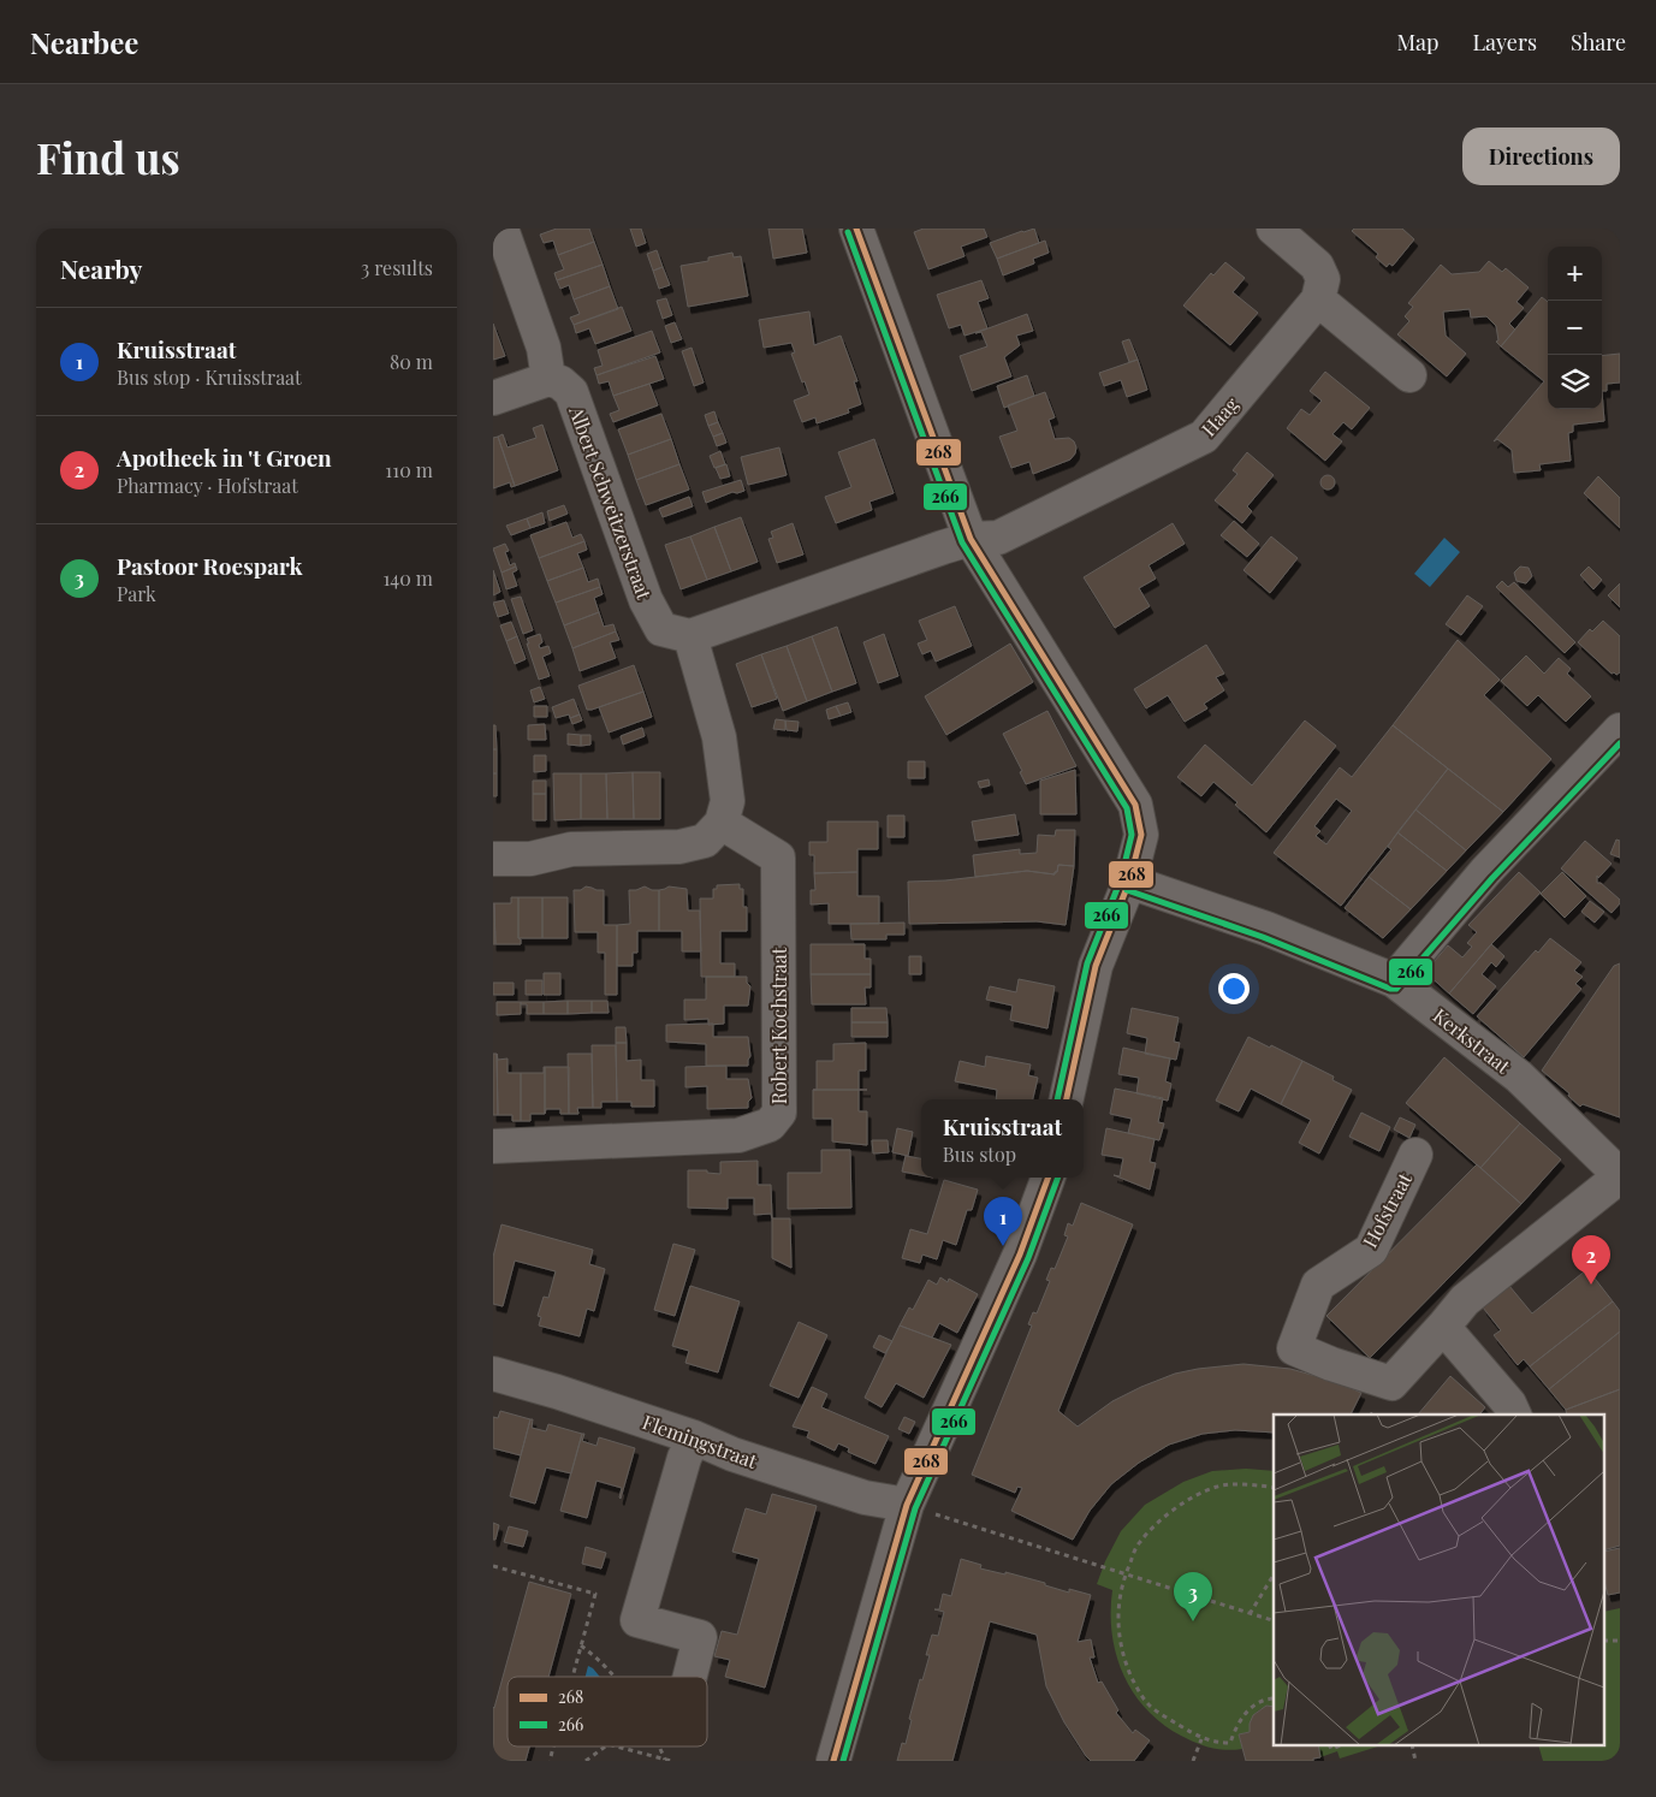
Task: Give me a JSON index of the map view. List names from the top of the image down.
{
  "streets": {
    "street": [
      "Haag",
      "Albert Schweitzerstraat",
      "Robert Kochstraat",
      "Kerkstraat",
      "Hofstraat",
      "Flemingstraat"
    ]
  },
  "crossings": [
    ["Kerkstraat", "Hofstraat"]
  ],
  "lines": ["transit line 268", "transit line 266"],
  "legend": ["268", "266"],
  "page": {
    "header": "Nearbee",
    "nav": ["Map", "Layers", "Share"],
    "buttons": "Directions",
    "title": "Find us",
    "heading": ["Nearby", "3 results"],
    "map_buttons": ["+", "−"],
    "list": [
      {
        "mark": "1",
        "name": "Kruisstraat",
        "note": "Bus stop · Kruisstraat",
        "value": "80 m"
      },
      {
        "mark": "2",
        "name": "Apotheek in 't Groen",
        "note": "Pharmacy · Hofstraat",
        "value": "110 m"
      },
      {
        "mark": "3",
        "name": "Pastoor Roespark",
        "note": "Park",
        "value": "140 m"
      }
    ],
    "popup": ["Kruisstraat", "Bus stop"],
    "pins": ["1", "2", "3"]
  }
}
